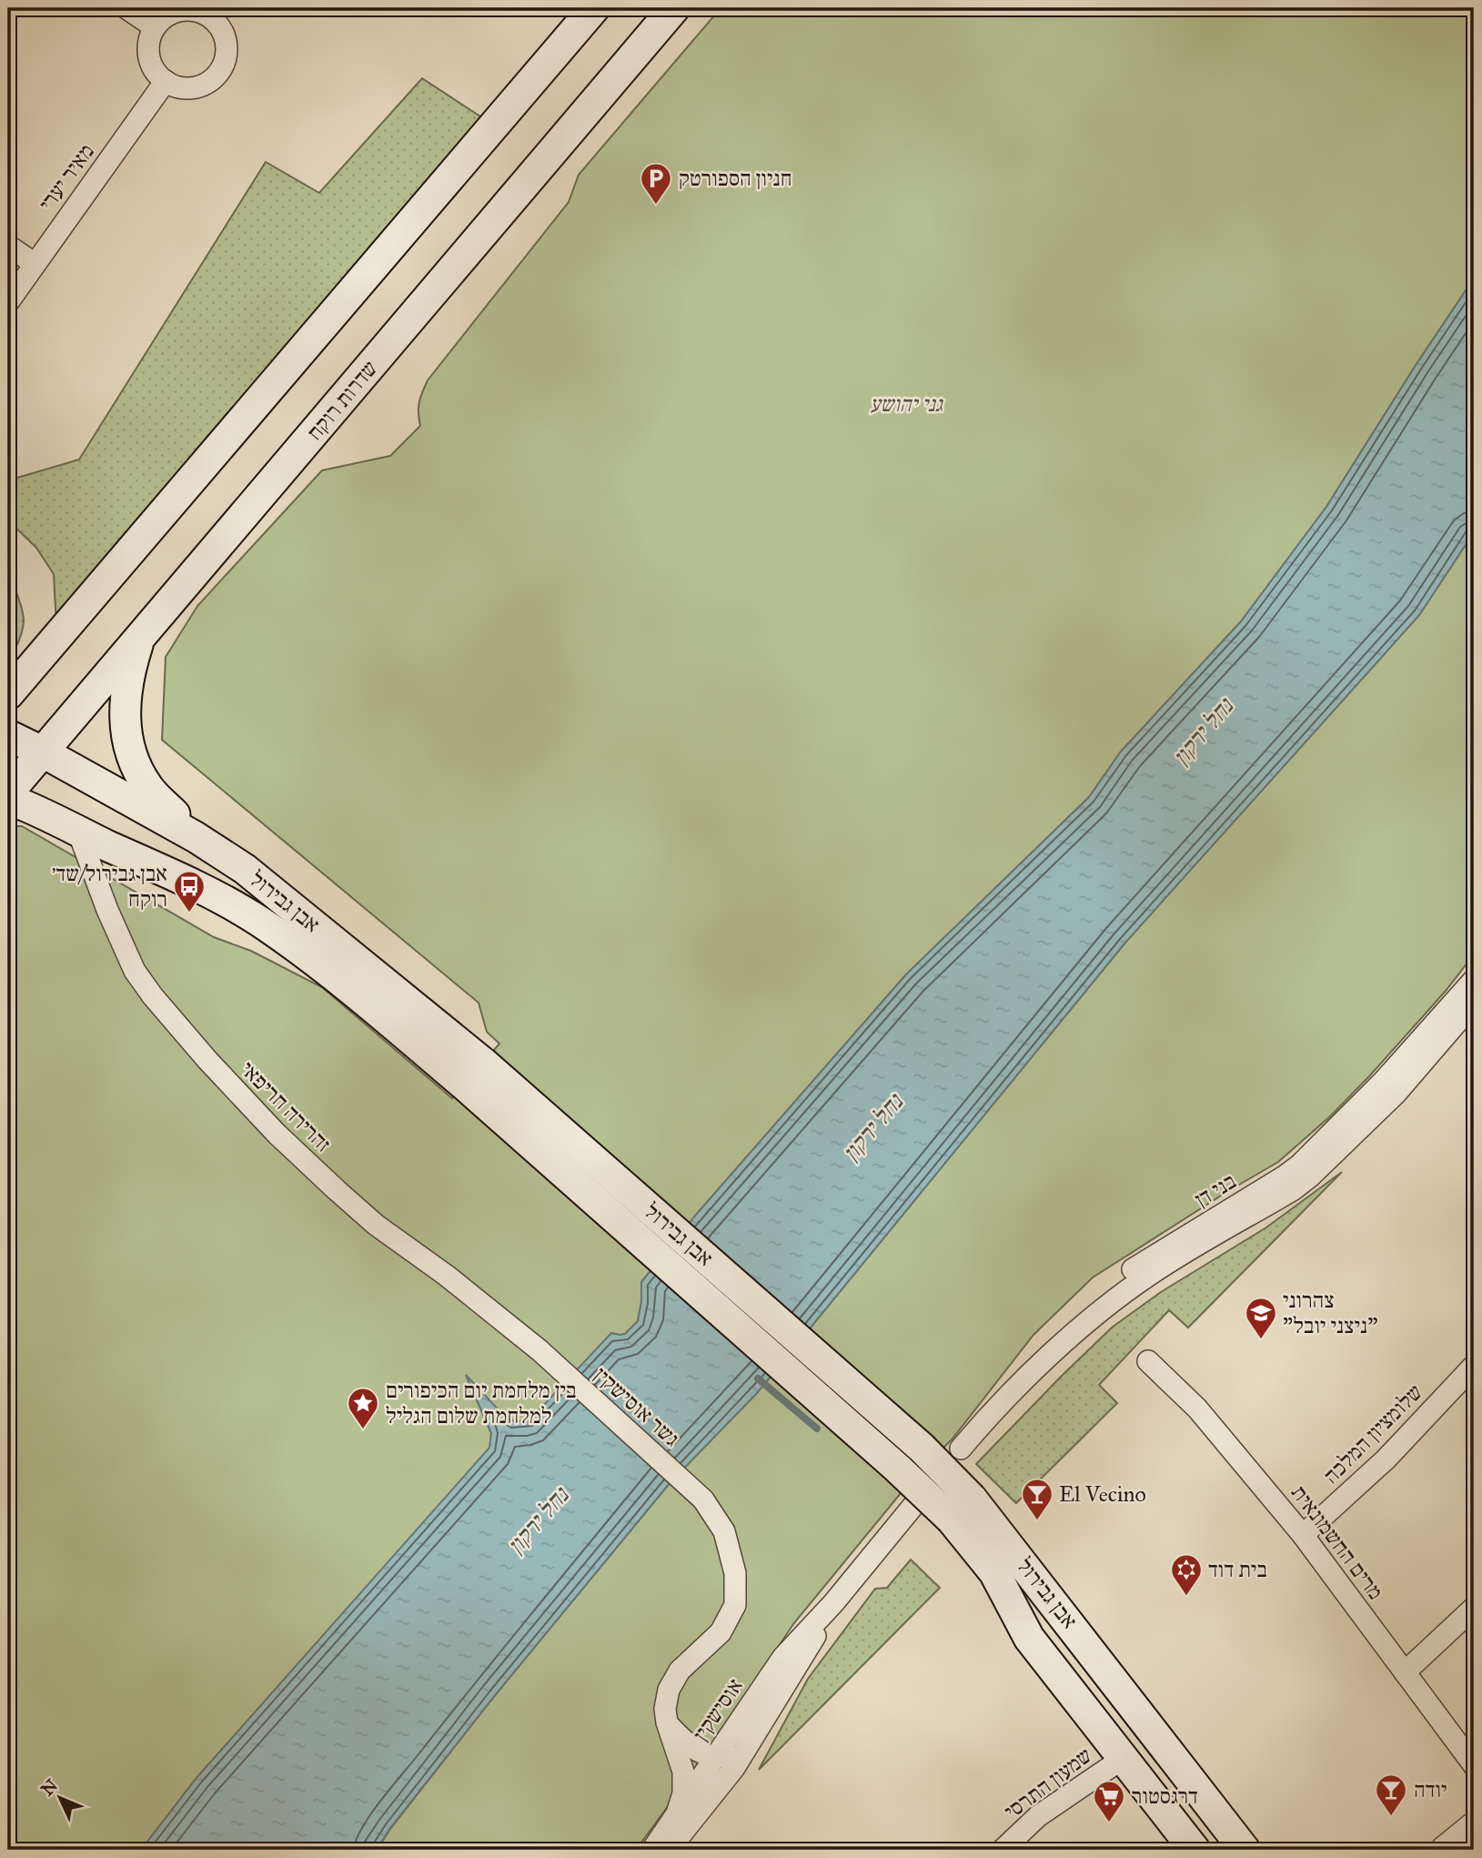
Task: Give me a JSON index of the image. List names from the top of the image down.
{
  "streets": {
    "main road": ["שדרות רוקח", "אבן גבירול"],
    "street": [
      "מאיר יערי",
      "זהרירה חריפאי",
      "בני דן",
      "גשר אוסישקין",
      "שלומציון המלכה",
      "מרים החשמונאית",
      "אוסישקין",
      "שמעון התרסי"
    ]
  },
  "crossings": [
    ["שדרות רוקח", "אבן גבירול"],
    ["אבן גבירול", "זהרירה חריפאי"],
    ["אבן גבירול", "שמעון התרסי"],
    ["זהרירה חריפאי", "גשר אוסישקין"],
    ["שלומציון המלכה", "מרים החשמונאית"]
  ],
  "water": ["נחל ירקון"],
  "parks": ["גני יהושע"],
  "places": {
    "parking": ["חניון הספורטק"],
    "bus stop": ["אבן גבירול/שד׳ רוקח"],
    "school or university": ["צהרוני \"ניצני יובל\""],
    "place": ["בין מלחמת יום הכיפורים למלחמת שלום הגליל"],
    "bar": ["El Vecino", "יודה"],
    "synagogue": ["בית דוד"],
    "supermarket": ["דרגסטור"]
  },
  "north": "top left"
}
